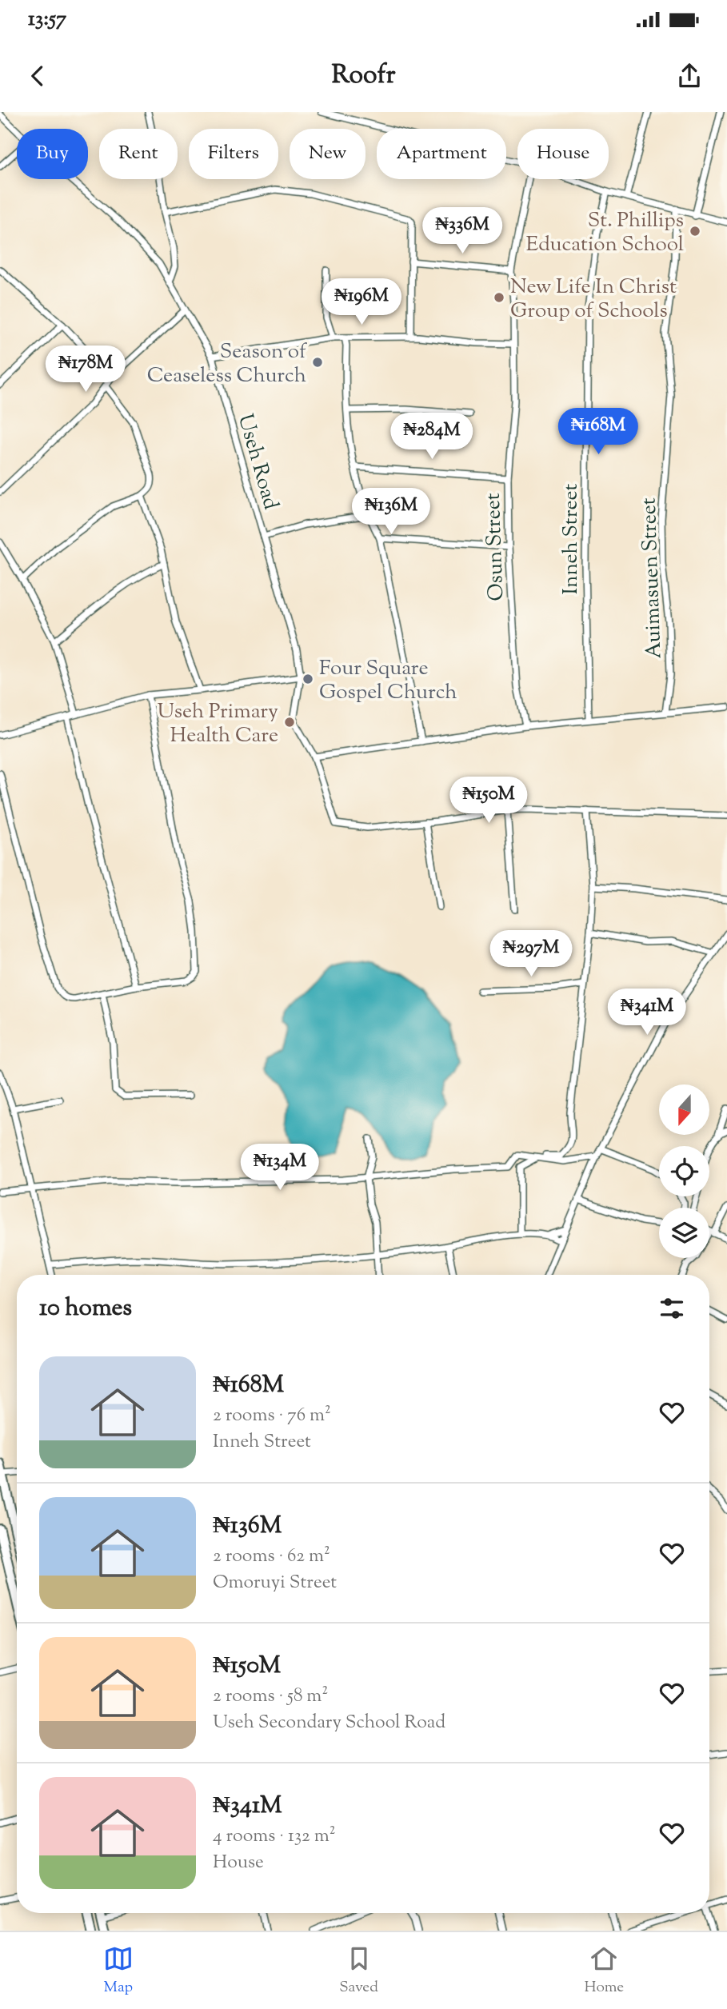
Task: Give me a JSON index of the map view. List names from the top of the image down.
{
  "streets": {
    "street": [
      "Useh Road",
      "Inneh Street",
      "Osun Street",
      "Auimasuen Street"
    ]
  },
  "places": [
    "St. Phillips Education School",
    "New Life In Christ Group of Schools",
    "Season of Ceaseless Church",
    "Four Square Gospel Church",
    "Useh Primary Health Care"
  ],
  "north": "bottom",
  "page": {
    "status": "13:57",
    "header": "Roofr",
    "chip": [
      "Buy",
      "Rent",
      "Filters",
      "New",
      "Apartment",
      "House"
    ],
    "price": [
      "₦336M",
      "₦196M",
      "₦178M",
      "₦168M",
      "₦284M",
      "₦136M",
      "₦150M",
      "₦297M",
      "₦341M",
      "₦134M"
    ],
    "heading": "10 homes",
    "list": [
      {
        "name": "₦168M",
        "note": "2 rooms · 76 m² · Inneh Street"
      },
      {
        "name": "₦136M",
        "note": "2 rooms · 62 m² · Omoruyi Street"
      },
      {
        "name": "₦150M",
        "note": "2 rooms · 58 m² · Useh Secondary School Road"
      },
      {
        "name": "₦341M",
        "note": "4 rooms · 132 m² · House"
      }
    ],
    "tabs": ["Map", "Saved", "Home"]
  }
}
